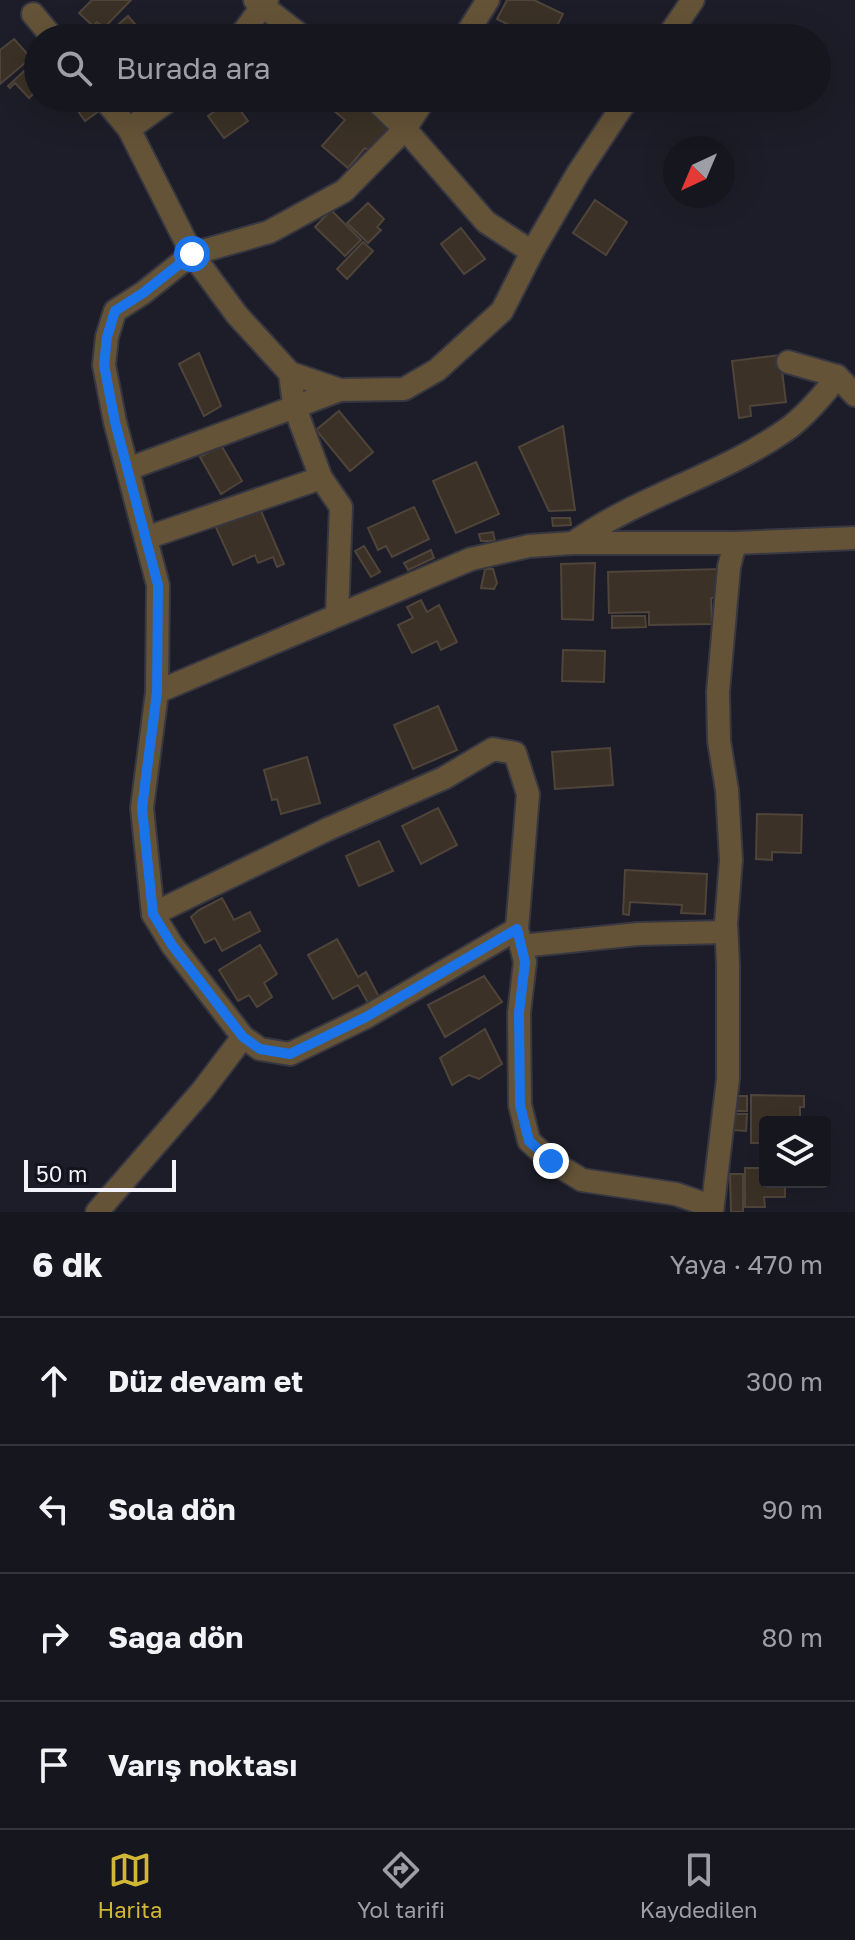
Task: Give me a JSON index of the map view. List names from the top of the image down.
{
  "scale_bar": "50 m",
  "north": "bottom left",
  "page": {
    "search": "Burada ara",
    "scale": "50 m",
    "heading": ["6 dk", "Yaya · 470 m"],
    "list": [
      ["Düz devam et", "300 m"],
      ["Sola dön", "90 m"],
      ["Sağa dön", "80 m"],
      "Varış noktası"
    ],
    "nav": ["Harita", "Yol tarifi", "Kaydedilen"]
  }
}
